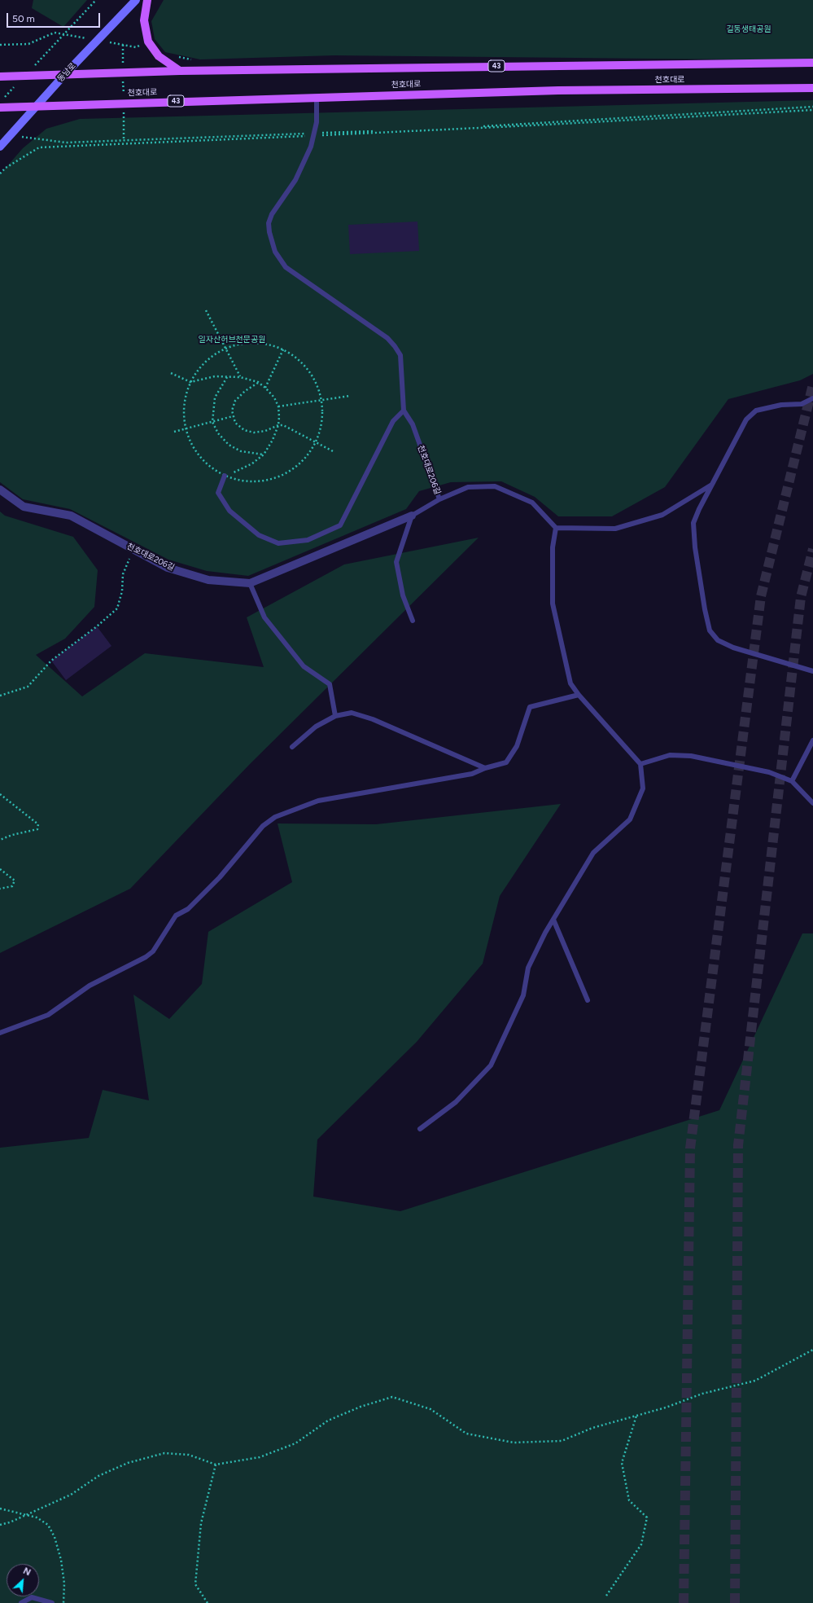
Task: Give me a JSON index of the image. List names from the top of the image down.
{
  "streets": {
    "main road": ["43", "동남로", "천호대로"],
    "street": ["천호대로206길"]
  },
  "crossings": [
    ["동남로", "천호대로"],
    ["천호대로", "천호대로206길"]
  ],
  "parks": ["길동생태공원", "일자산허브천문공원"],
  "scale_bar": "50 m",
  "north": "top right"
}
